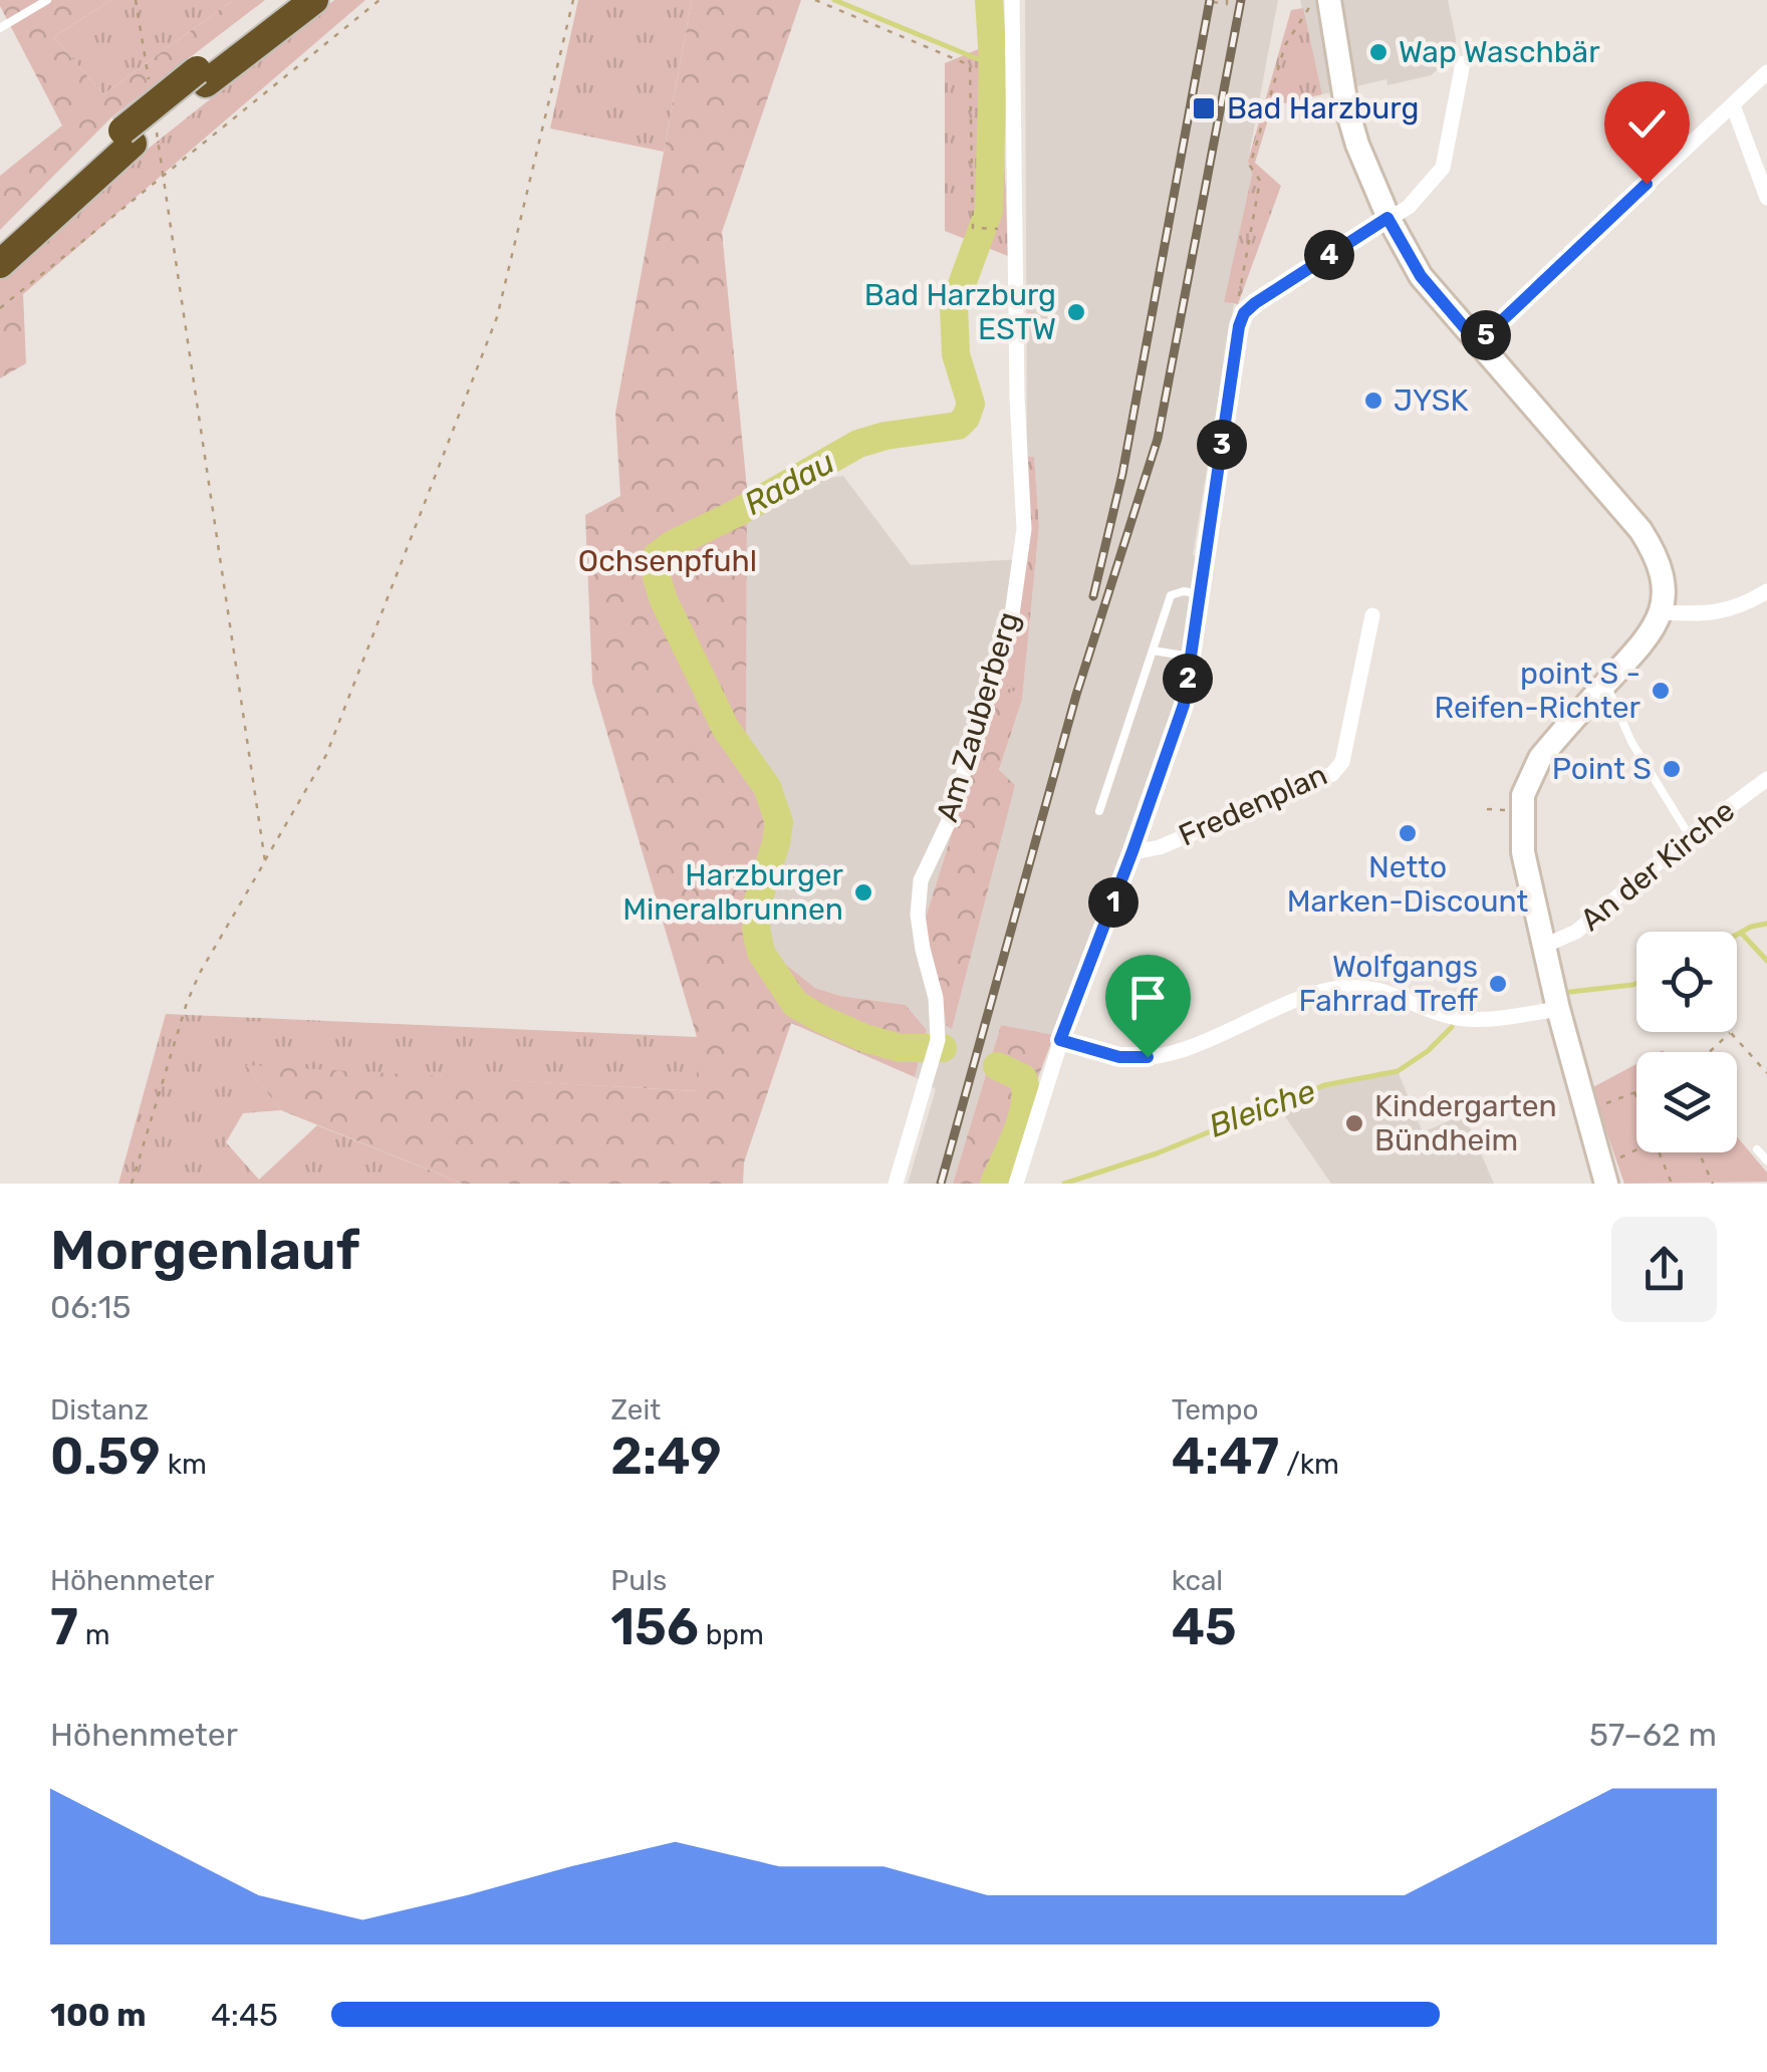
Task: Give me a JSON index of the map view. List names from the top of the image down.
{
  "streets": {
    "street": ["Am Zauberberg", "Fredenplan", "An der Kirche"]
  },
  "water": ["Radau", "Bleiche"],
  "parks": ["Ochsenpfuhl"],
  "places": {
    "other": [
      "Wap Waschbär",
      "Bad Harzburg ESTW",
      "JYSK",
      "point S - Reifen-Richter",
      "Point S",
      "Netto Marken-Discount",
      "Harzburger Mineralbrunnen",
      "Wolfgangs Fahrrad Treff",
      "Kindergarten Bündheim"
    ],
    "transit": ["Bad Harzburg"]
  },
  "page": {
    "pins": [
      "4",
      "5",
      "3",
      "2",
      "1"
    ],
    "heading": ["Morgenlauf", "06:15"],
    "stats": [
      ["Distanz", "0.59 km"],
      ["Zeit", "2:49"],
      ["Tempo", "4:47 /km"],
      ["Höhenmeter", "7 m"],
      ["Puls", "156 bpm"],
      ["kcal", "45"]
    ],
    "chart": ["Höhenmeter", "57–62 m"],
    "list": [
      {
        "name": "100 m",
        "note": "4:45"
      }
    ]
  }
}
